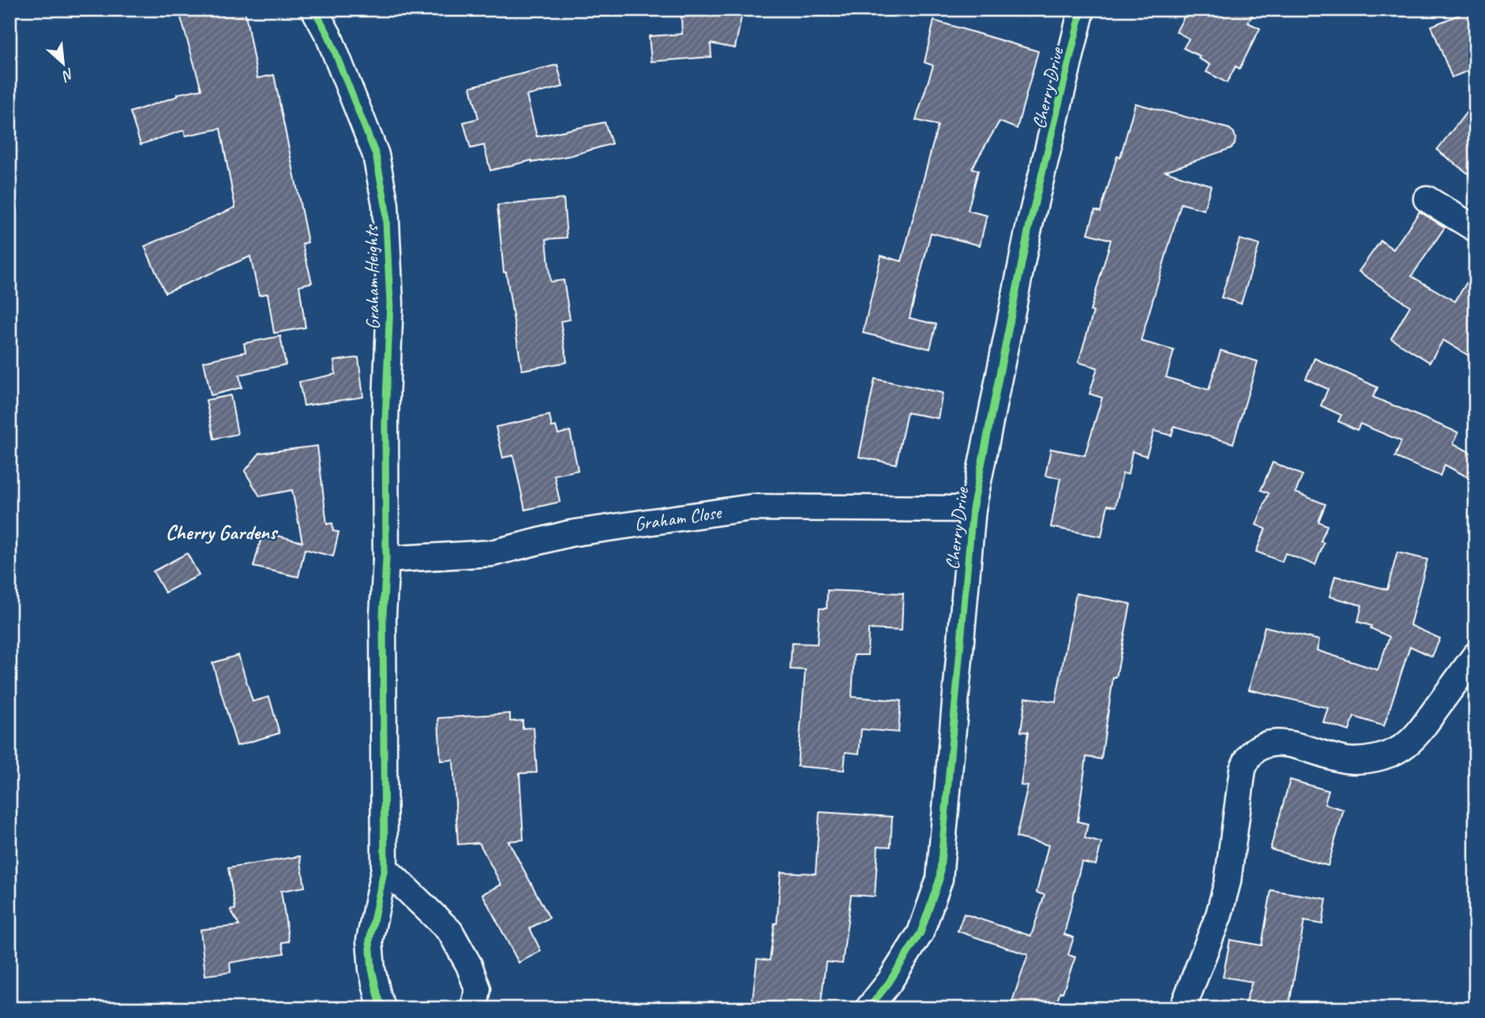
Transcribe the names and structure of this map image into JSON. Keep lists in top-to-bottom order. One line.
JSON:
{"streets":{"street":["Cherry Drive","Graham Heights","Graham Close"]},"crossings":[["Cherry Drive","Graham Close"],["Graham Heights","Graham Close"]],"districts":["Cherry Gardens"],"north":"bottom right"}
